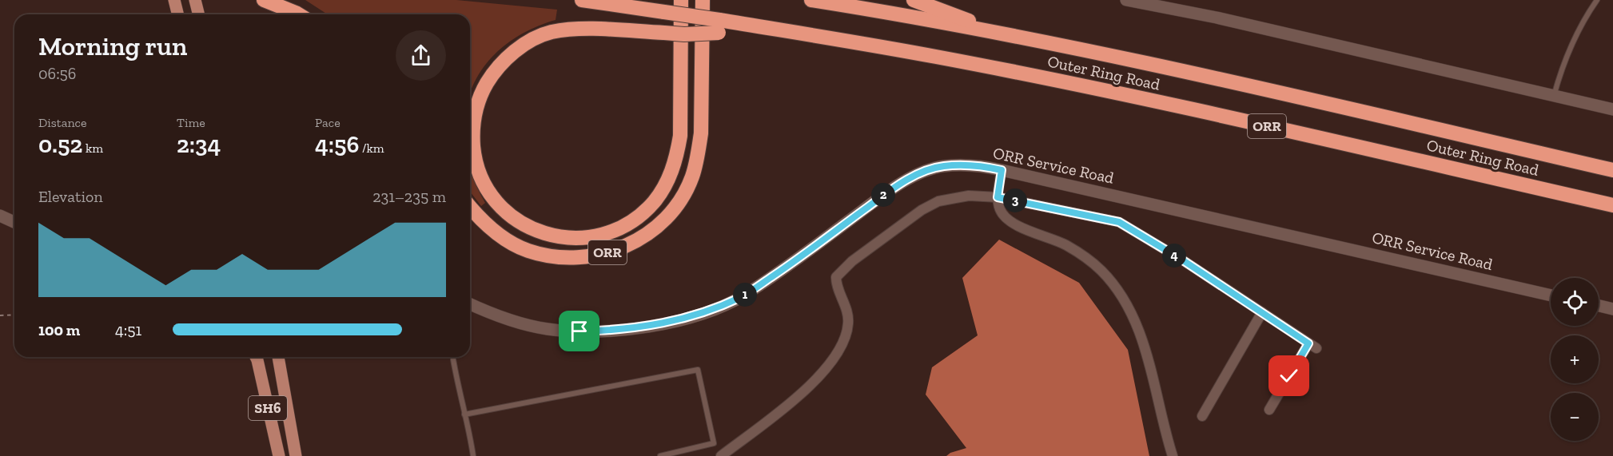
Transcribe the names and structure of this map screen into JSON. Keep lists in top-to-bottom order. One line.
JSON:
{"streets":{"highway":["Outer Ring Road","ORR"],"main road":["ORR Service Road","SH6"]},"crossings":[["Outer Ring Road","ORR"]],"page":{"heading":["Morning run","06:56"],"stats":[["Distance","0.52 km"],["Time","2:34"],["Pace","4:56 /km"]],"chart":["Elevation","231–235 m"],"pins":["2","3","4","1"],"map_buttons":["+","−"],"list":[{"name":"100 m","note":"4:51"}]}}
